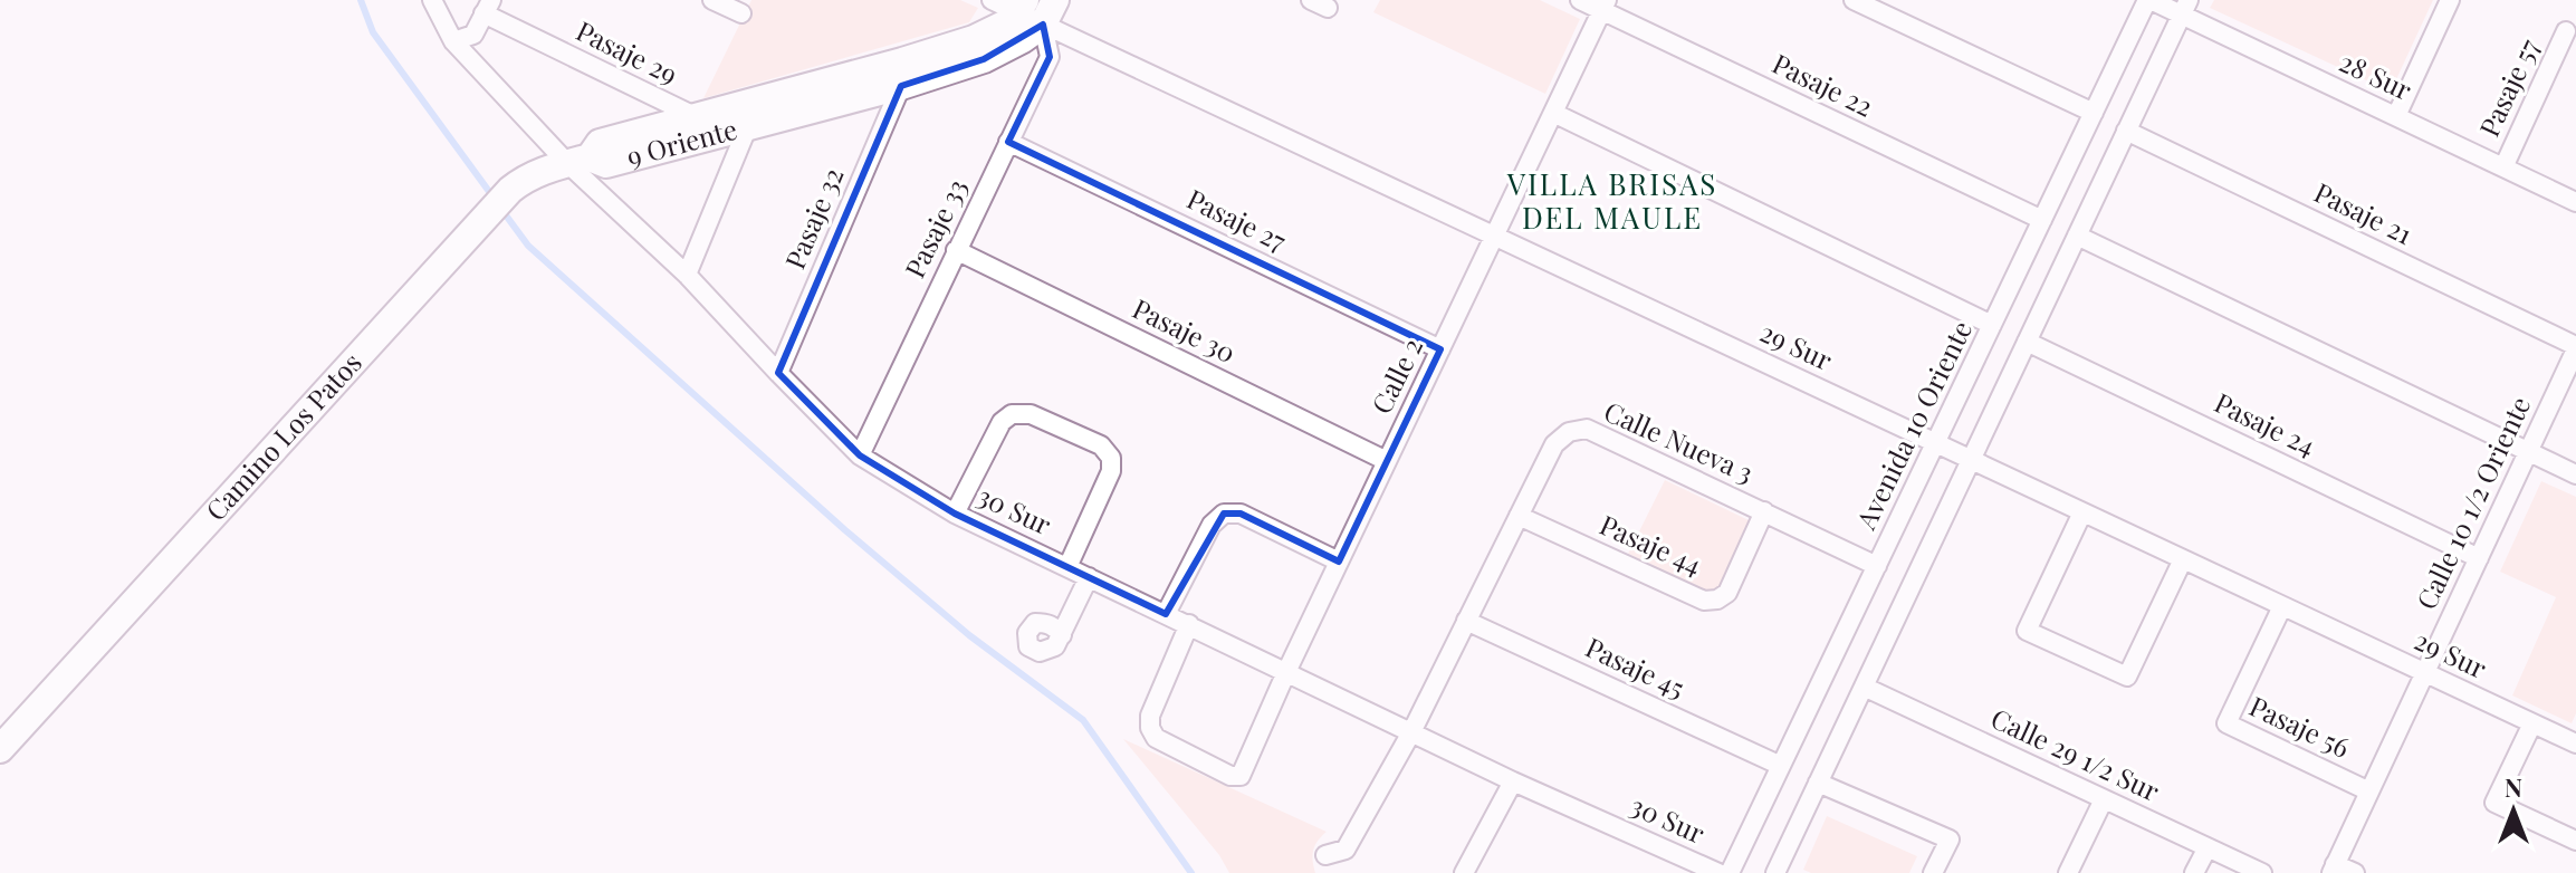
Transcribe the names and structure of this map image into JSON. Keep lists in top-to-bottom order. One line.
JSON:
{"streets":{"street":["Pasaje 29","28 Sur","Pasaje 22","Pasaje 57","9 Oriente","Pasaje 21","Pasaje 32","Pasaje 27","Pasaje 33","Pasaje 30","29 Sur","Calle 2","Avenida 10 Oriente","Pasaje 24","Camino Los Patos","Calle Nueva 3","Calle 10 1/2 Oriente","30 Sur","Pasaje 44","Pasaje 45","Pasaje 56","Calle 29 1/2 Sur"]},"crossings":[["Pasaje 29","9 Oriente"],["28 Sur","Pasaje 57"],["28 Sur","Avenida 10 Oriente"],["Pasaje 22","Calle 2"],["Pasaje 22","Avenida 10 Oriente"],["9 Oriente","Pasaje 32"],["9 Oriente","Pasaje 33"],["9 Oriente","29 Sur"],["9 Oriente","Camino Los Patos"],["9 Oriente","30 Sur"],["Pasaje 21","Calle 10 1/2 Oriente"],["Pasaje 32","30 Sur"],["Pasaje 27","Pasaje 33"],["Pasaje 27","Calle 2"],["Pasaje 33","Pasaje 30"],["Pasaje 33","29 Sur"],["Pasaje 33","30 Sur"],["Pasaje 30","Calle 2"],["29 Sur","Calle 2"],["29 Sur","Avenida 10 Oriente"],["29 Sur","Calle 10 1/2 Oriente"],["29 Sur","Pasaje 56"],["Calle 2","30 Sur"],["Avenida 10 Oriente","Calle Nueva 3"],["Avenida 10 Oriente","Pasaje 45"],["Pasaje 24","Calle 10 1/2 Oriente"],["Camino Los Patos","30 Sur"],["Calle Nueva 3","30 Sur"],["Calle Nueva 3","Pasaje 44"],["Calle Nueva 3","Pasaje 45"],["Calle 10 1/2 Oriente","Pasaje 56"]],"districts":["VILLA BRISAS DEL MAULE"],"north":"top"}
